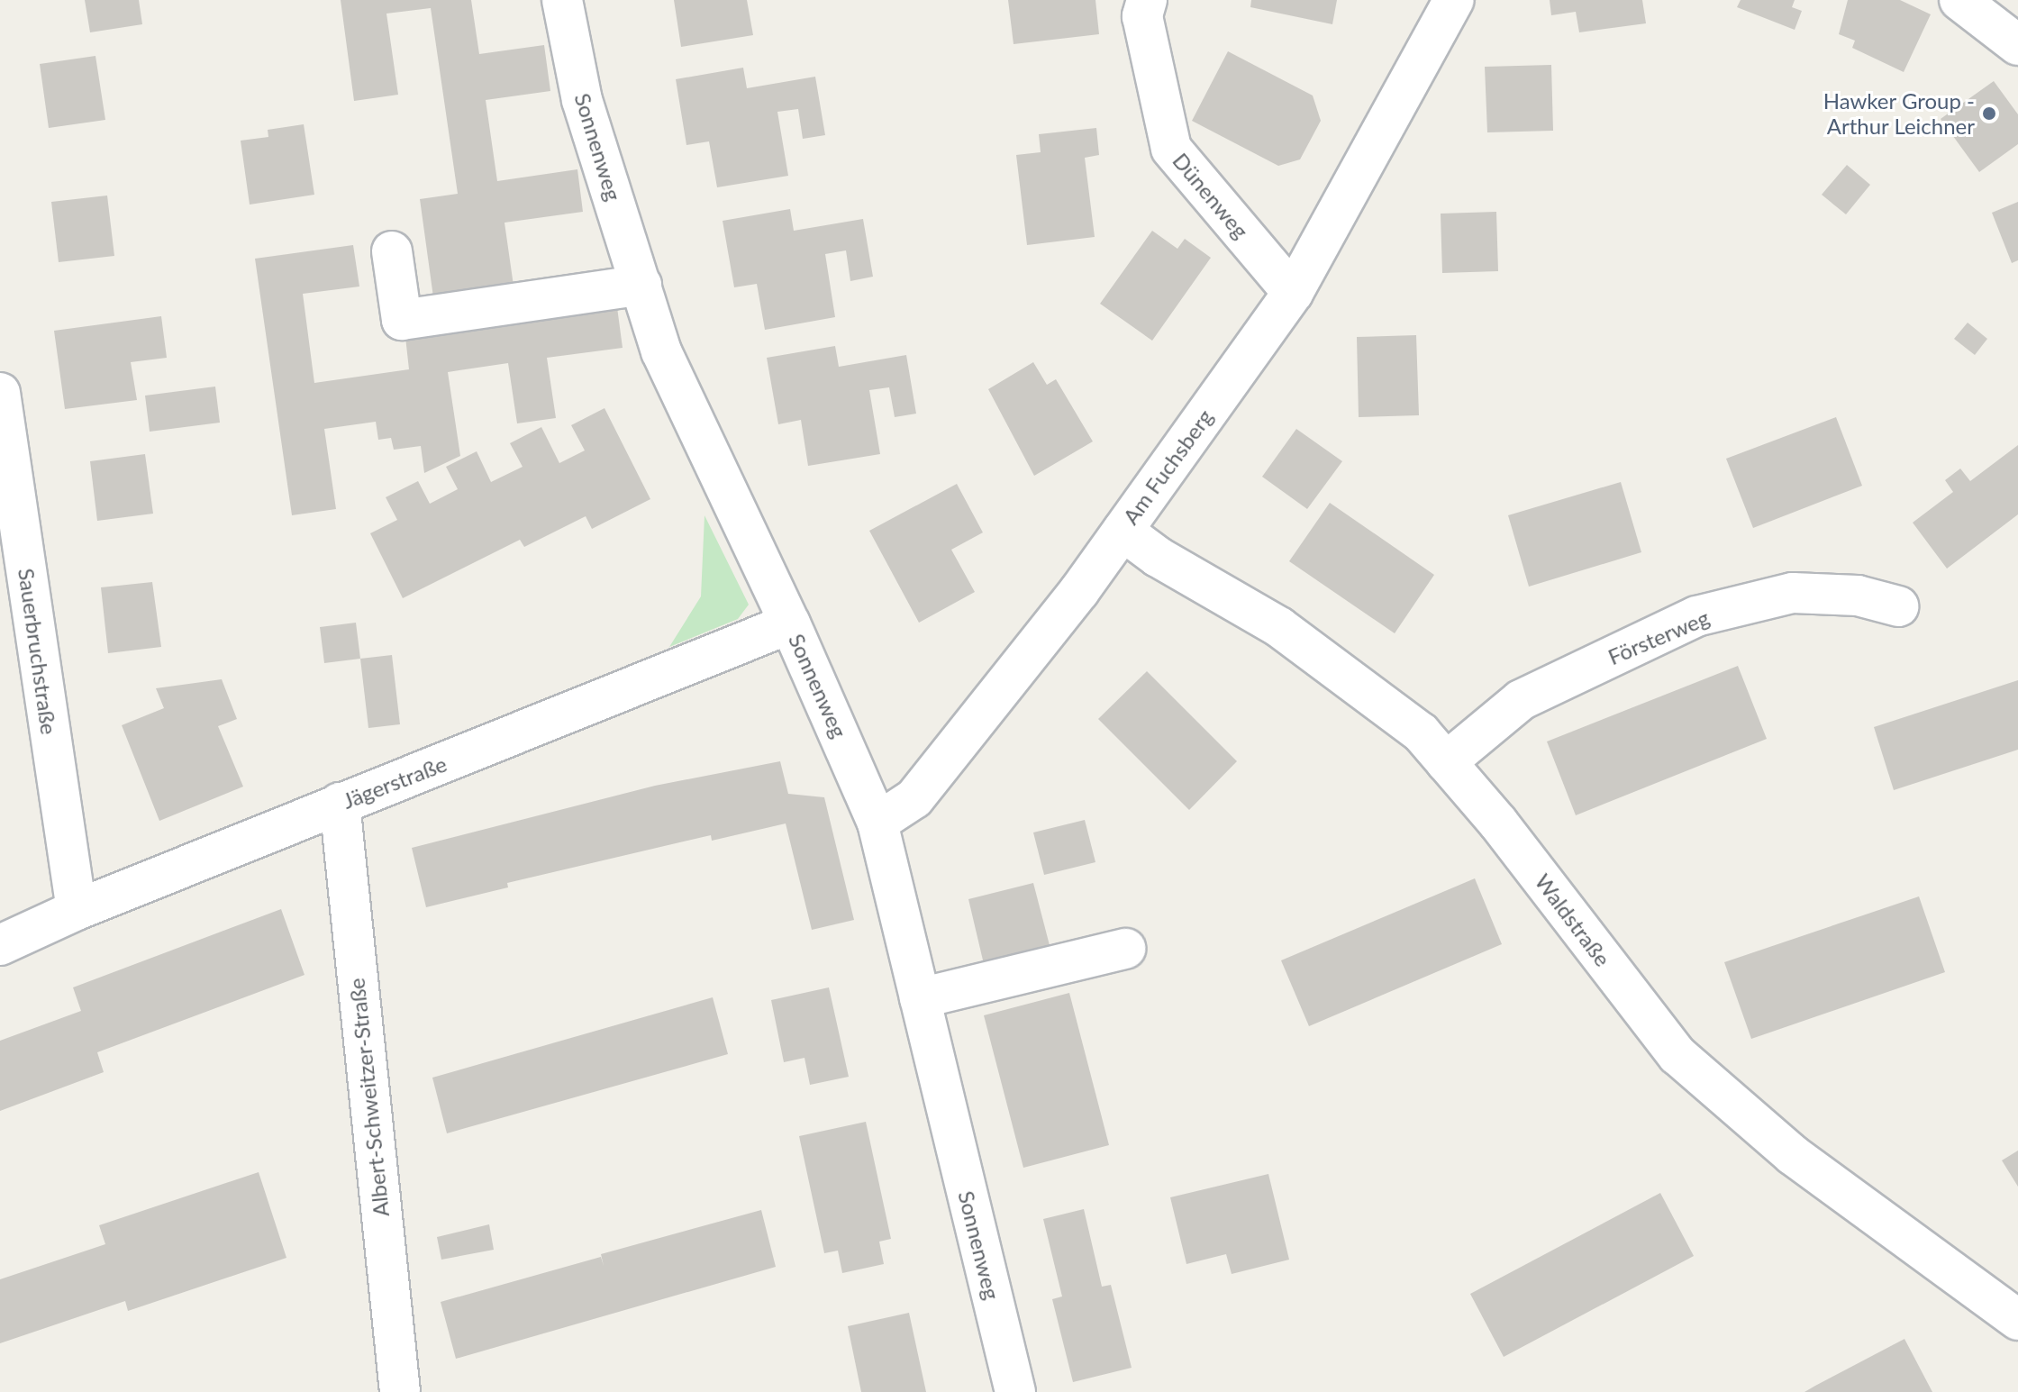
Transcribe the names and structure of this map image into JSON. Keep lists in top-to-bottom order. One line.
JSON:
{"streets":{"street":["Sonnenweg","Dünenweg","Am Fuchsberg","Försterweg","Sauerbruchstraße","Jägerstraße","Waldstraße","Albert-Schweitzer-Straße"]},"crossings":[["Sonnenweg","Am Fuchsberg"],["Sonnenweg","Jägerstraße"],["Dünenweg","Am Fuchsberg"],["Am Fuchsberg","Waldstraße"],["Försterweg","Waldstraße"],["Sauerbruchstraße","Jägerstraße"],["Jägerstraße","Albert-Schweitzer-Straße"]],"places":["Hawker Group - Arthur Leichner"]}
